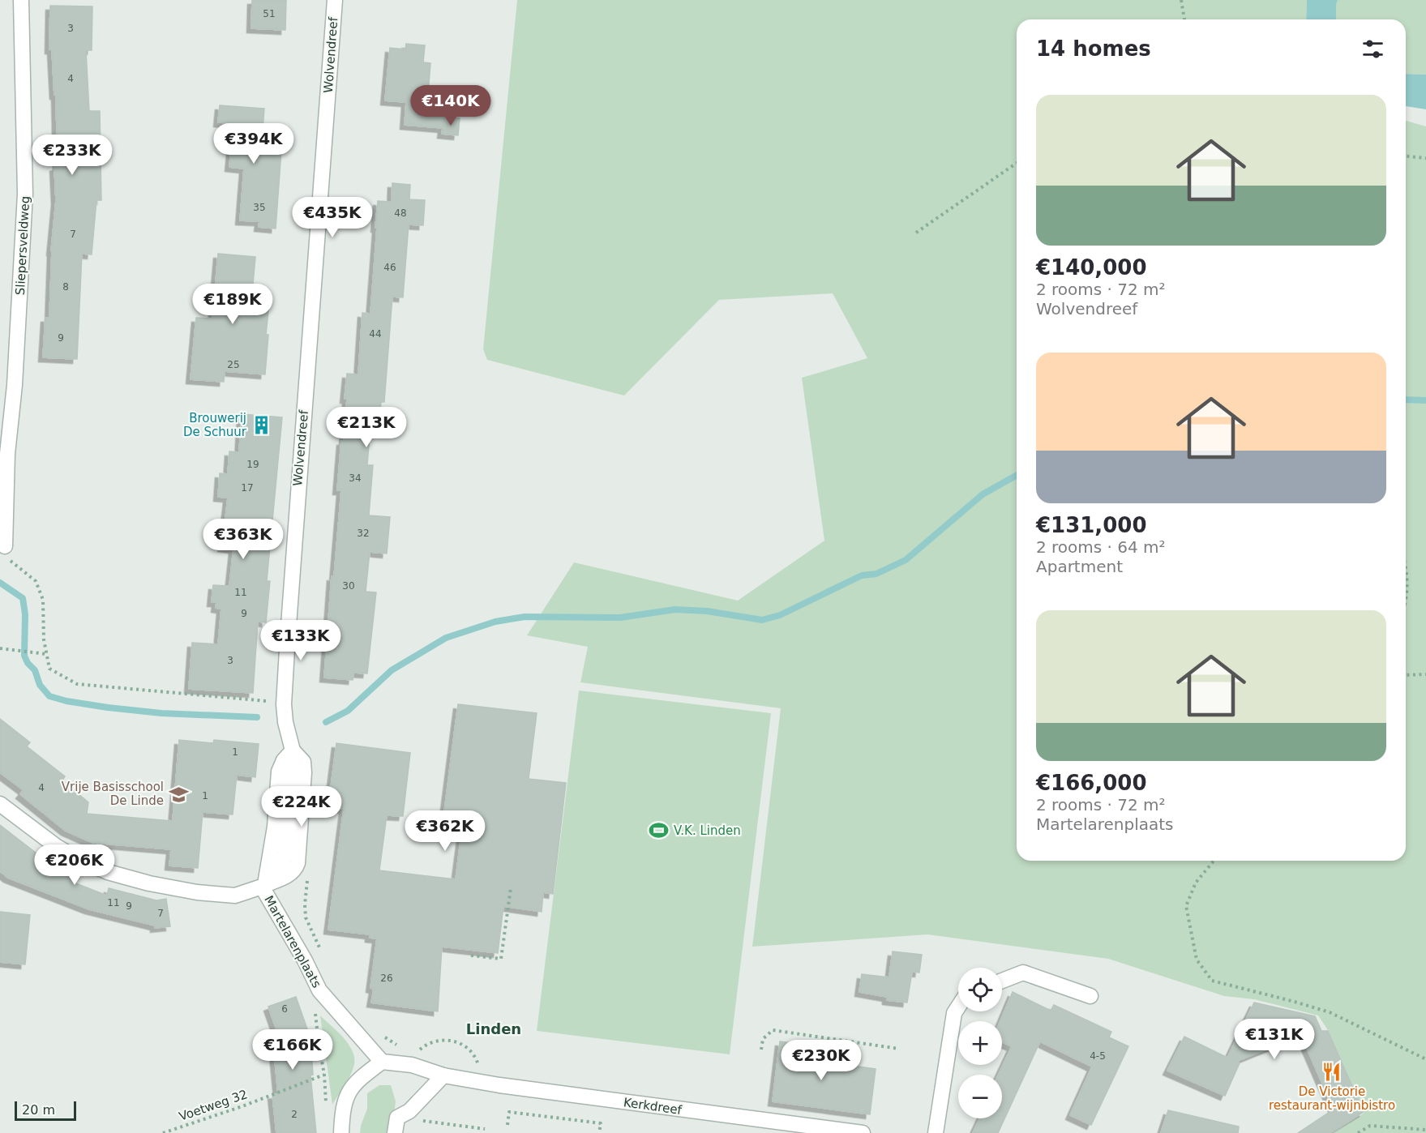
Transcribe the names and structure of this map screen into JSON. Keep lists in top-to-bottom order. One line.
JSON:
{"streets":{"street":["Wolvendreef","Sliepersveldweg","Martelarenplaats","Kerkdreef"],"path":["Voetweg 32"]},"crossings":[["Wolvendreef","Martelarenplaats"],["Martelarenplaats","Voetweg 32"]],"districts":["Linden"],"places":{"building":["Brouwerij De Schuur"],"school or university":["Vrije Basisschool De Linde"],"sports":["V.K. Linden"],"restaurant":["De Victorie restaurant-wijnbistro"]},"house_numbers":["51","3","4","35","48","7","46","8","44","9","25","19","34","17","32","30","11","9","3","1","4","1","11","9","7","26","6","4-5","2"],"scale_bar":"20 m","page":{"heading":"14 homes","list":[{"name":"€140,000","note":"2 rooms · 72 m² · Wolvendreef"},{"name":"€131,000","note":"2 rooms · 64 m² · Apartment"},{"name":"€166,000","note":"2 rooms · 72 m² · Martelarenplaats"}],"price":["€140K","€394K","€233K","€435K","€189K","€213K","€363K","€133K","€224K","€362K","€206K","€131K","€166K","€230K"],"map_buttons":["+","−"],"scale":"20 m"}}
